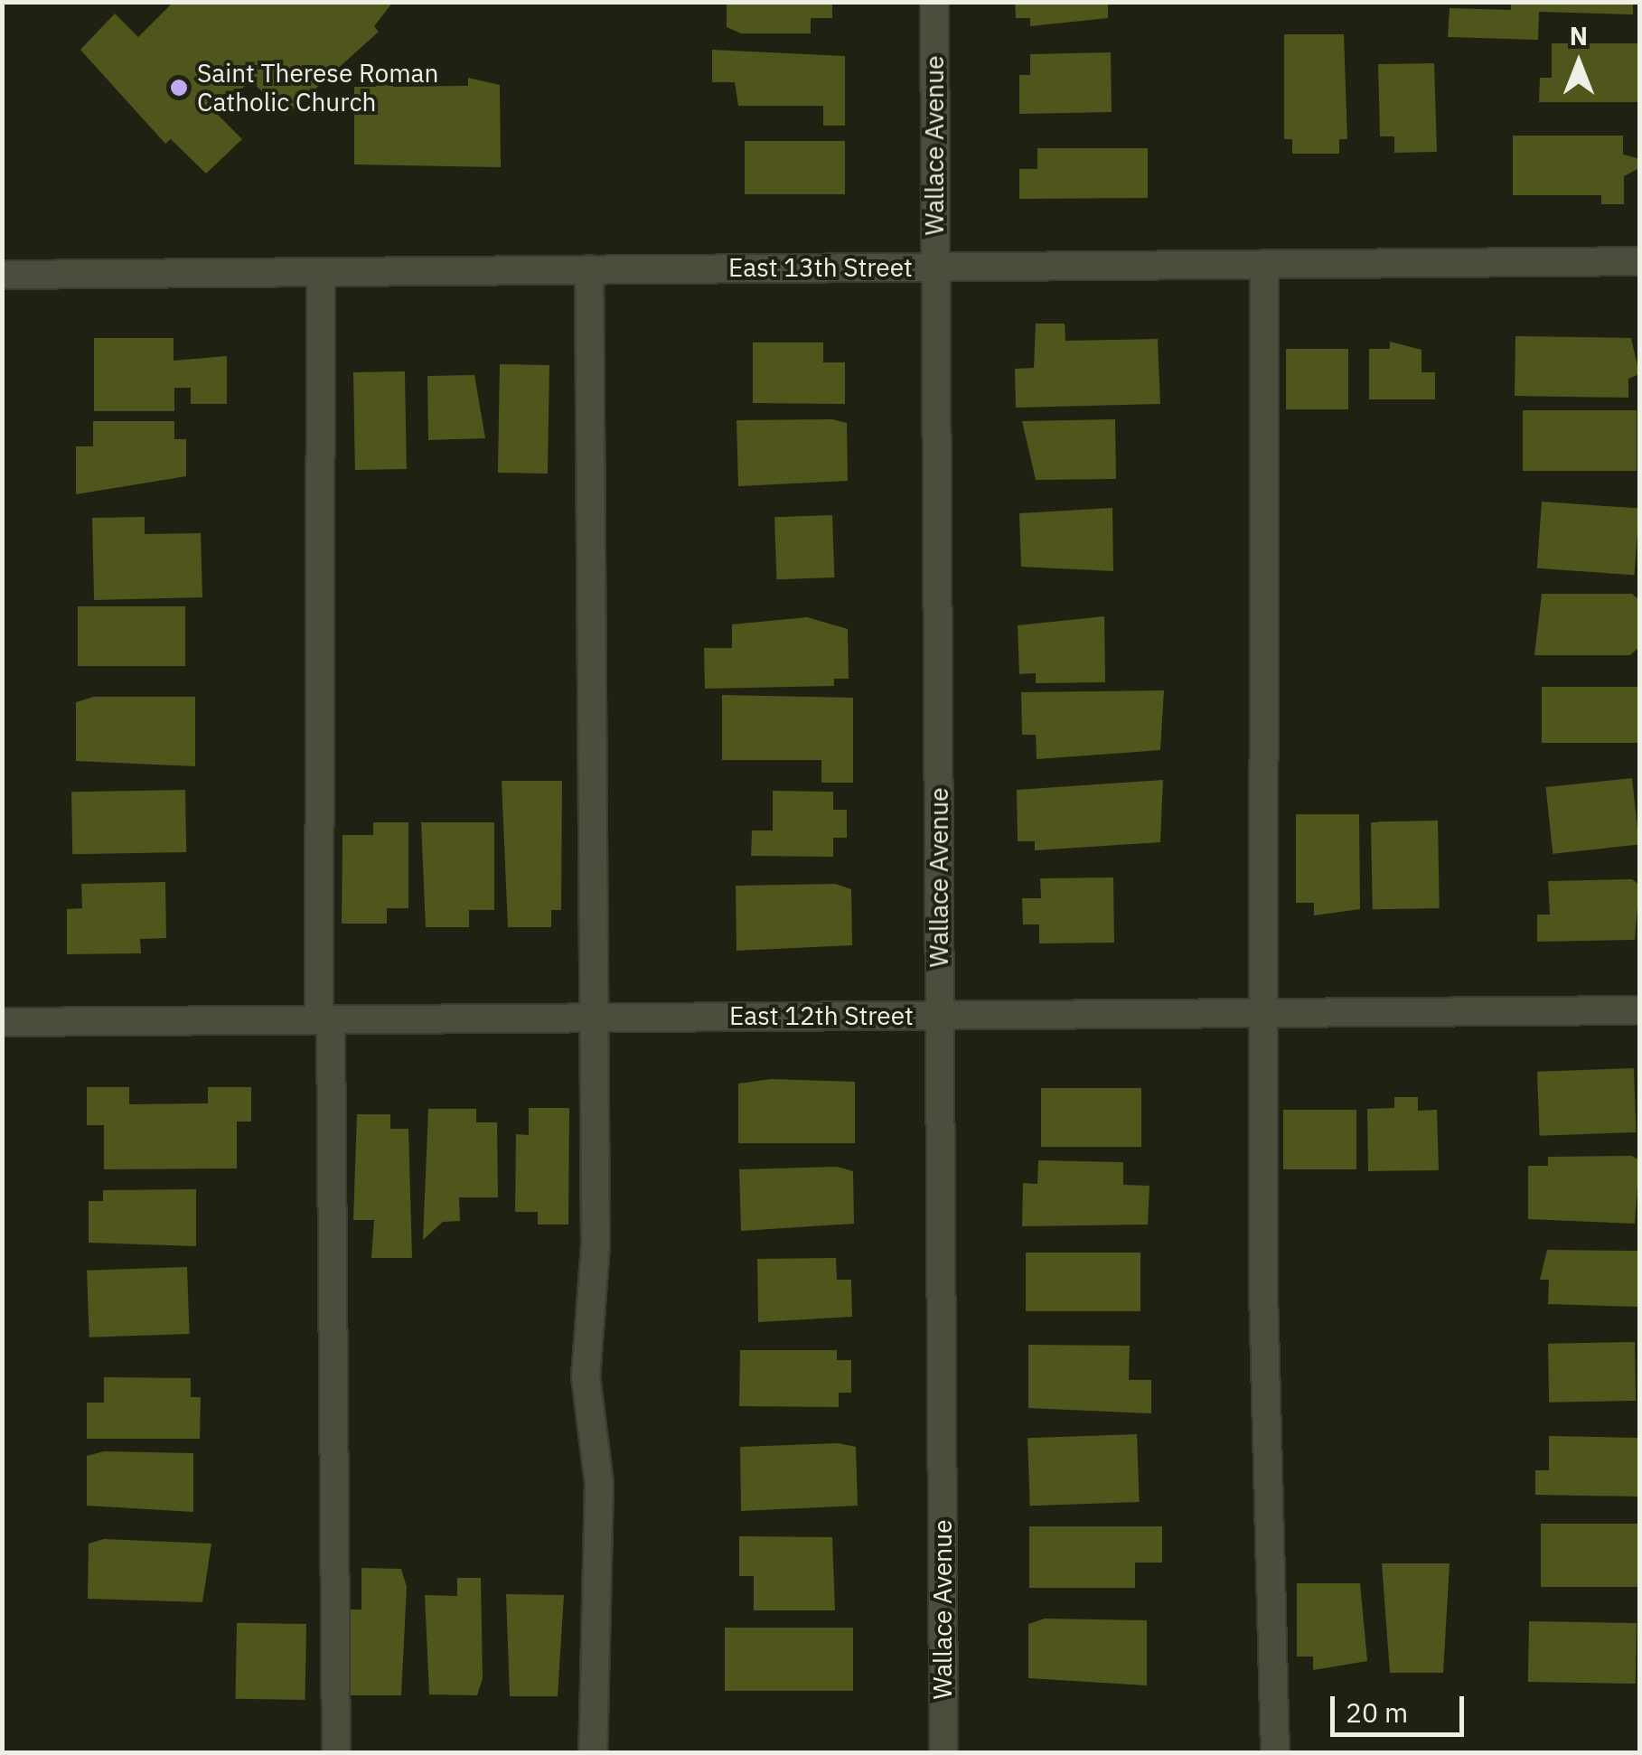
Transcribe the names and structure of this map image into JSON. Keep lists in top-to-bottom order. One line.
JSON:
{"streets":{"street":["Wallace Avenue","East 13th Street","East 12th Street"]},"crossings":[["Wallace Avenue","East 13th Street"],["Wallace Avenue","East 12th Street"]],"places":["Saint Therese Roman Catholic Church"],"scale_bar":"20 m","north":"top"}
